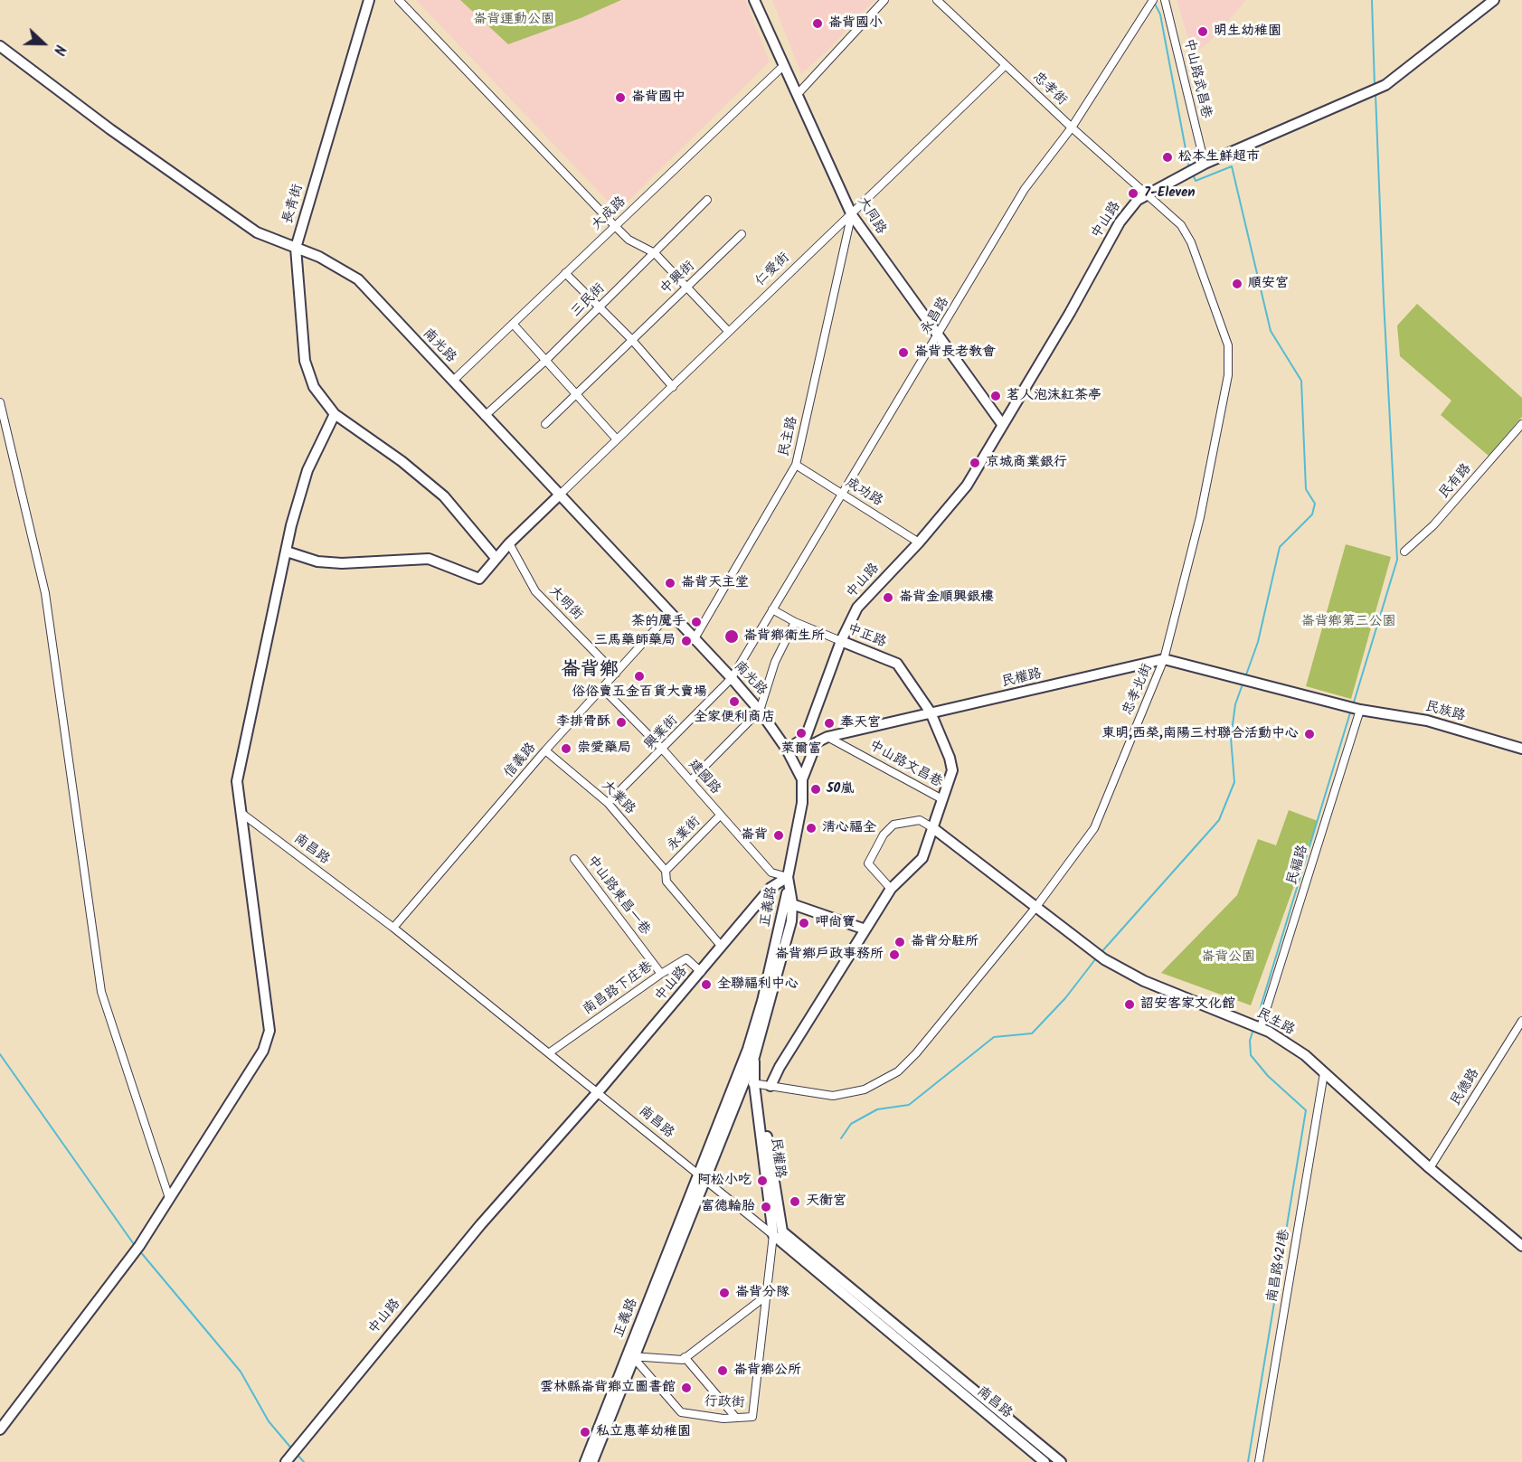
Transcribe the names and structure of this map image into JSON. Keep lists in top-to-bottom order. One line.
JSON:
{"streets":{"street":["中山路武昌巷","忠孝街","長青街","大成路","大同路","中山路","仁愛街","中興街","三民街","永昌路","南光路","民主路","民有路","成功路","大明街","中正路","民權路","忠孝北街","民族路","興業街","信義路","中山路文昌巷","建國路","大業路","永業街","南昌路","民福路","中山路東昌一巷","正義路","南昌路下庄巷","民生路","民德路","南昌路421巷","行政街"]},"crossings":[["中山路武昌巷","中山路"],["忠孝街","中山路"],["忠孝街","仁愛街"],["忠孝街","永昌路"],["忠孝街","忠孝北街"],["長青街","南光路"],["大成路","大同路"],["大成路","南光路"],["大同路","中山路"],["大同路","仁愛街"],["大同路","永昌路"],["大同路","民主路"],["中山路","成功路"],["中山路","中正路"],["中山路","忠孝北街"],["中山路","建國路"],["中山路","大業路"],["中山路","南昌路"],["中山路","正義路"],["中山路","南昌路下庄巷"],["仁愛街","南光路"],["仁愛街","民主路"],["三民街","南光路"],["永昌路","南光路"],["永昌路","成功路"],["永昌路","中正路"],["永昌路","興業街"],["南光路","民主路"],["南光路","興業街"],["南光路","信義路"],["民主路","成功路"],["大明街","信義路"],["中正路","民權路"],["民權路","忠孝北街"],["民權路","民族路"],["民權路","中山路文昌巷"],["民權路","南昌路"],["民權路","民福路"],["民權路","正義路"],["民權路","行政街"],["忠孝北街","正義路"],["忠孝北街","民生路"],["民族路","民福路"],["興業街","建國路"],["興業街","大業路"],["信義路","建國路"],["信義路","大業路"],["信義路","南昌路"],["建國路","永業街"],["建國路","正義路"],["大業路","永業街"],["南昌路","正義路"],["南昌路","南昌路下庄巷"],["南昌路","行政街"],["民福路","民生路"],["中山路東昌一巷","南昌路下庄巷"],["正義路","行政街"],["民生路","民德路"],["民生路","南昌路421巷"]],"districts":["崙背鄉"],"parks":["崙背運動公園","崙背鄉第三公園","崙背公園"],"places":["崙背國小","明生幼稚園","崙背國中","松本生鮮超市","7-Eleven","順安宮","崙背長老教會","茗人泡沫紅茶亭","京城商業銀行","崙背天主堂","崙背金順興銀樓","茶的魔手","崙背鄉衛生所","三馬藥師藥局","俗俗賣五金百貨大賣場","全家便利商店","李排骨酥","奉天宮","萊爾富","東明,西榮,南陽三村聯合活動中心","崇愛藥局","50嵐","清心福全","崙背","呷尚寶","崙背分駐所","崙背鄉戶政事務所","全聯福利中心","詔安客家文化館","阿松小吃","天衡宮","富德輪胎","崙背分隊","崙背鄉公所","雲林縣崙背鄉立圖書館","私立惠華幼稚園"],"north":"right"}
